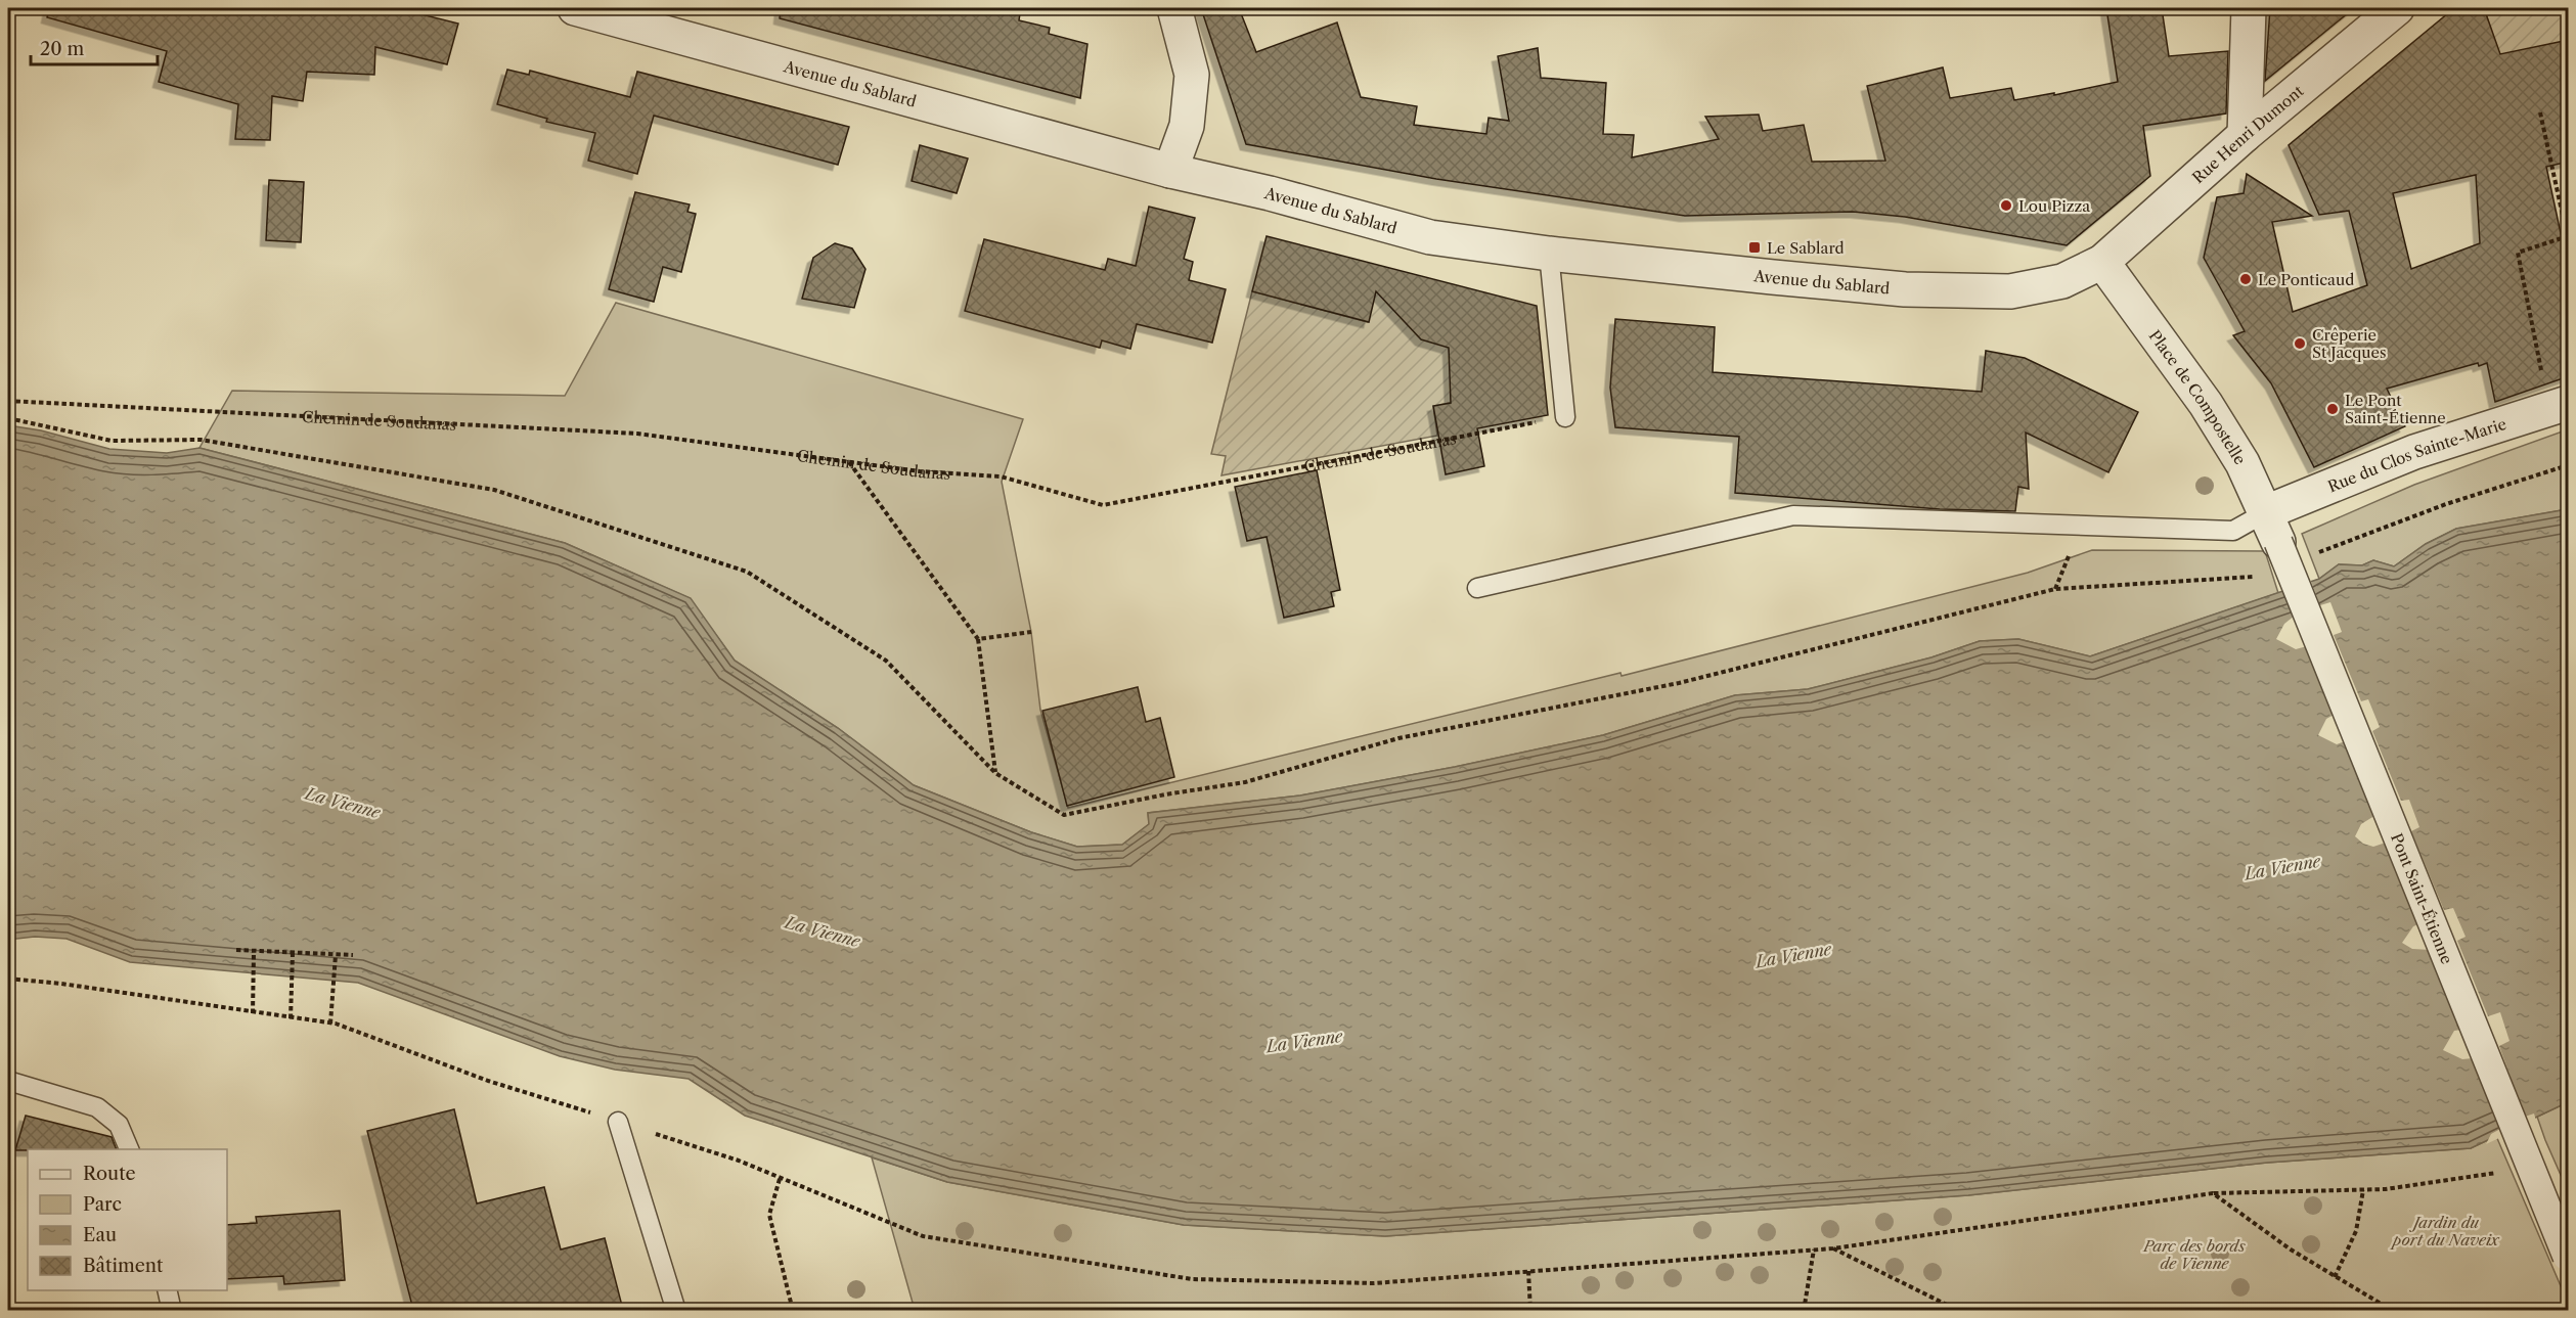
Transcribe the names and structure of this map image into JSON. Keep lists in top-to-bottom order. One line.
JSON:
{"streets":{"street":["Avenue du Sablard","Rue Henri Dumont","Place de Compostelle","Rue du Clos Sainte-Marie","Pont Saint-Étienne"],"path":["Chemin de Soudanas"]},"crossings":[["Avenue du Sablard","Rue Henri Dumont"],["Avenue du Sablard","Place de Compostelle"],["Rue Henri Dumont","Place de Compostelle"],["Place de Compostelle","Rue du Clos Sainte-Marie"],["Place de Compostelle","Pont Saint-Étienne"],["Rue du Clos Sainte-Marie","Pont Saint-Étienne"]],"water":["La Vienne"],"parks":["Jardin du port du Naveix","Parc des bords de Vienne"],"places":{"other":["Lou Pizza","Le Ponticaud","Crêperie St Jacques","Le Pont Saint-Étienne"],"transit":["Le Sablard"]},"legend":["Route","Parc","Eau","Bâtiment"],"scale_bar":"20 m"}
